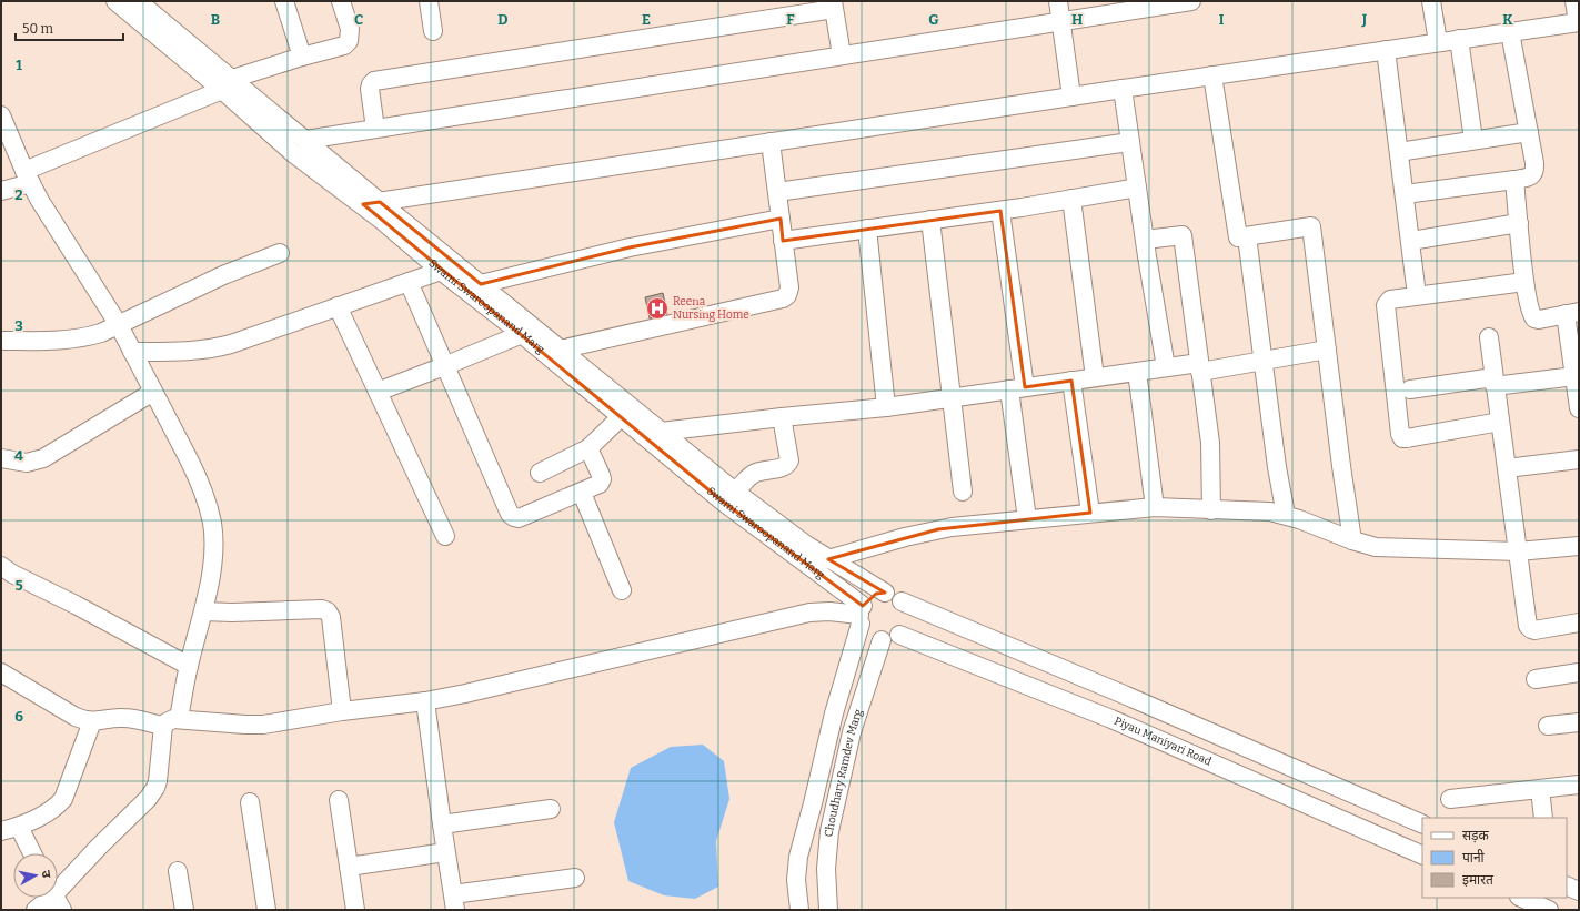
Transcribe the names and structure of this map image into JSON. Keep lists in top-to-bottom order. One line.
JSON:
{"streets":{"street":["Swami Swaroopanand Marg","Piyau Maniyari Road","Choudhary Ramdev Marg"]},"crossings":[["Swami Swaroopanand Marg","Piyau Maniyari Road"],["Swami Swaroopanand Marg","Choudhary Ramdev Marg"],["Piyau Maniyari Road","Choudhary Ramdev Marg"]],"places":{"hospital":["Reena Nursing Home"]},"legend":["सड़क","पानी","इमारत"],"scale_bar":"50 m","north":"right","grid":{"columns":["B","C","D","E","F","G","H","I","J","K"],"rows":["1","2","3","4","5","6"]}}
